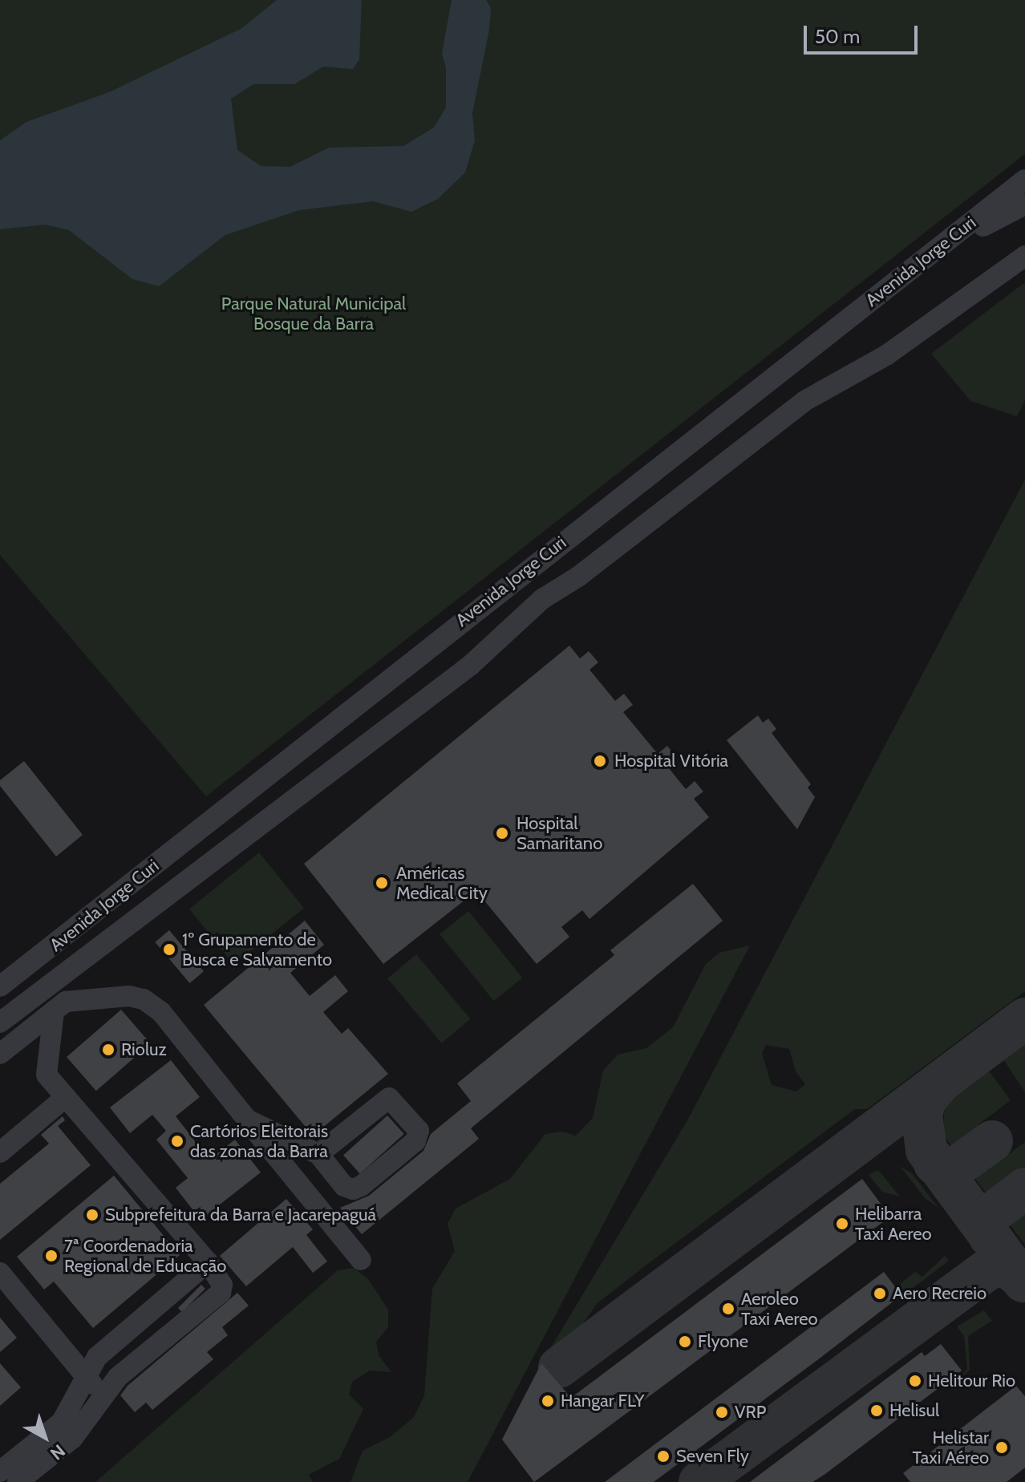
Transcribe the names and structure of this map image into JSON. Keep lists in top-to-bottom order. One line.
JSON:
{"streets":{"street":["Avenida Jorge Curi"]},"parks":["Parque Natural Municipal Bosque da Barra"],"places":["Hospital Vitória","Hospital Samaritano","Américas Medical City","1º Grupamento de Busca e Salvamento","Rioluz","Cartórios Eleitorais das zonas da Barra","Subprefeitura da Barra e Jacarepaguá","Helibarra Taxi Aereo","7ª Coordenadoria Regional de Educação","Aero Recreio","Aeroleo Taxi Aereo","Flyone","Helitour Rio","Hangar FLY","Helisul","VRP","Helistar Taxi Aéreo","Seven Fly"],"scale_bar":"50 m","north":"bottom right"}
